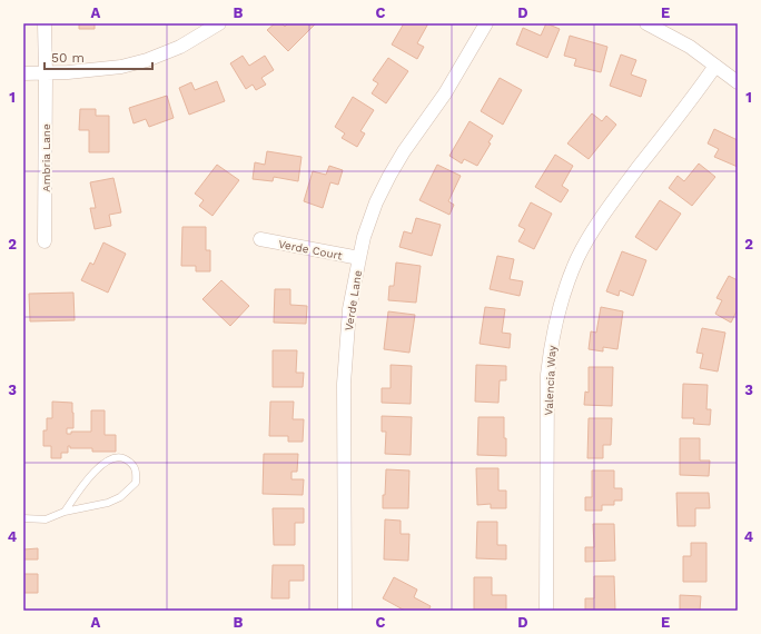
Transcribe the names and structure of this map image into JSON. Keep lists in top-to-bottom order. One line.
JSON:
{"streets":{"street":["Ambria Lane","Verde Court","Verde Lane","Valencia Way"]},"crossings":[["Verde Court","Verde Lane"]],"scale_bar":"50 m","grid":{"columns":["A","B","C","D","E"],"rows":["1","2","3","4"]}}
